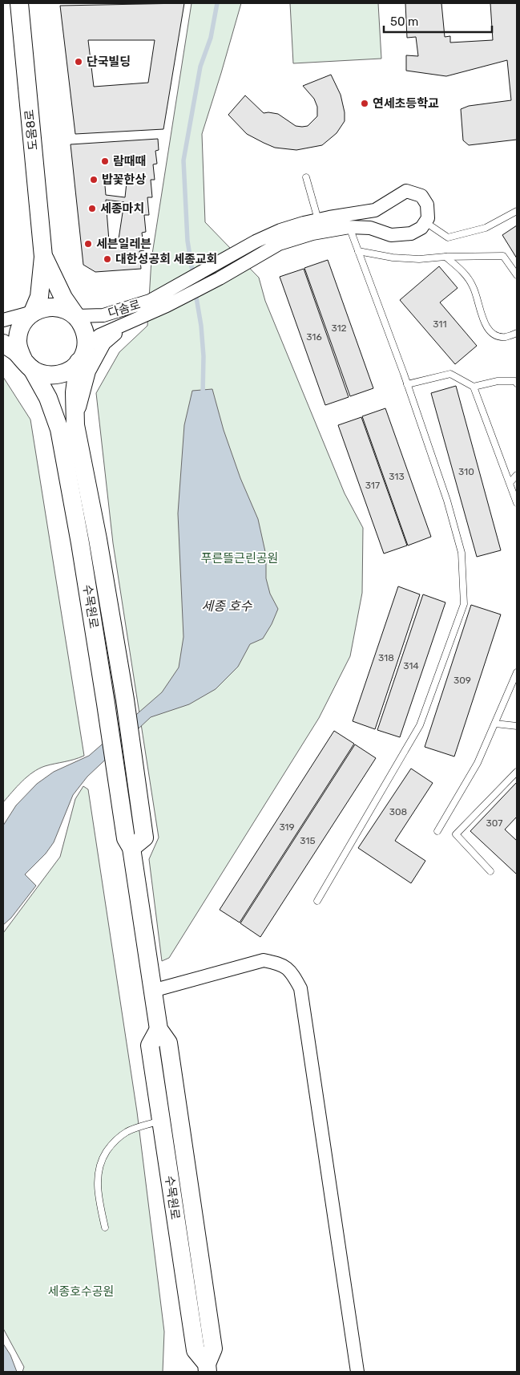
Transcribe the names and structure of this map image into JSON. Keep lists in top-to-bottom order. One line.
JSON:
{"streets":{"street":["도움8로","다솜로","수목원로"]},"crossings":[["도움8로","다솜로"],["도움8로","수목원로"],["다솜로","수목원로"]],"water":["세종 호수"],"parks":["푸른뜰근린공원","세종호수공원"],"places":["단국빌딩","연세초등학교","람때때","밥꽃한상","세종마치","세븐일레븐","대한성공회 세종교회"],"house_numbers":["311","312","316","310","313","317","318","314","309","308","307","319","315"],"scale_bar":"50 m"}
